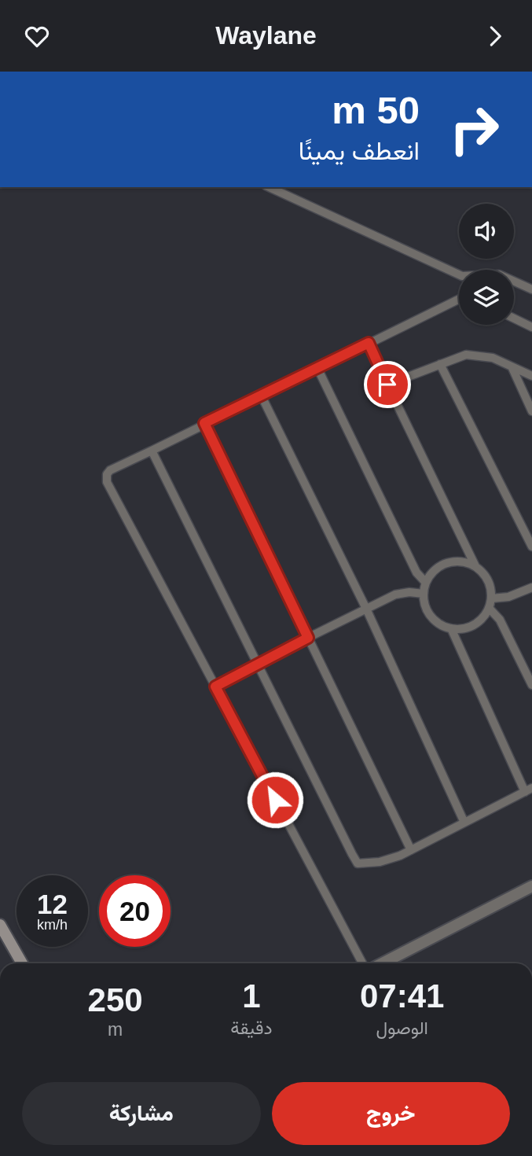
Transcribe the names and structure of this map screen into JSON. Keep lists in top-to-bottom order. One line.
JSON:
{"page":{"header":"Waylane","turn":["50 m","انعطف يمينًا"],"speed":"12 km/h","limit":"20","eta":["07:41","الوصول","1","دقيقة","250","m"],"buttons":["خروج","مشاركة"]}}
